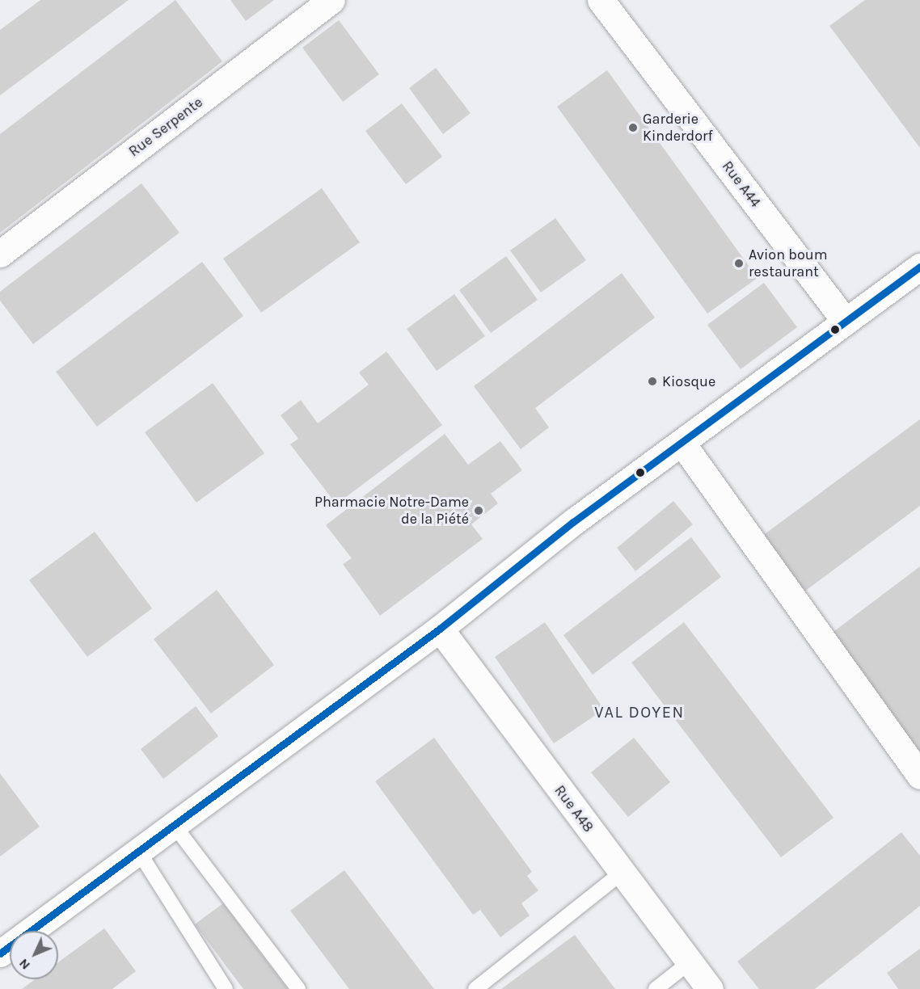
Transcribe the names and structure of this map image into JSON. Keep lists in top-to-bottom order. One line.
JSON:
{"streets":{"street":["Rue Serpente","Rue A44","Rue A48"]},"districts":["VAL DOYEN"],"places":["Garderie Kinderdorf","Avion boum restaurant","Kiosque","Pharmacie Notre-Dame de la Piété"],"north":"bottom left"}
